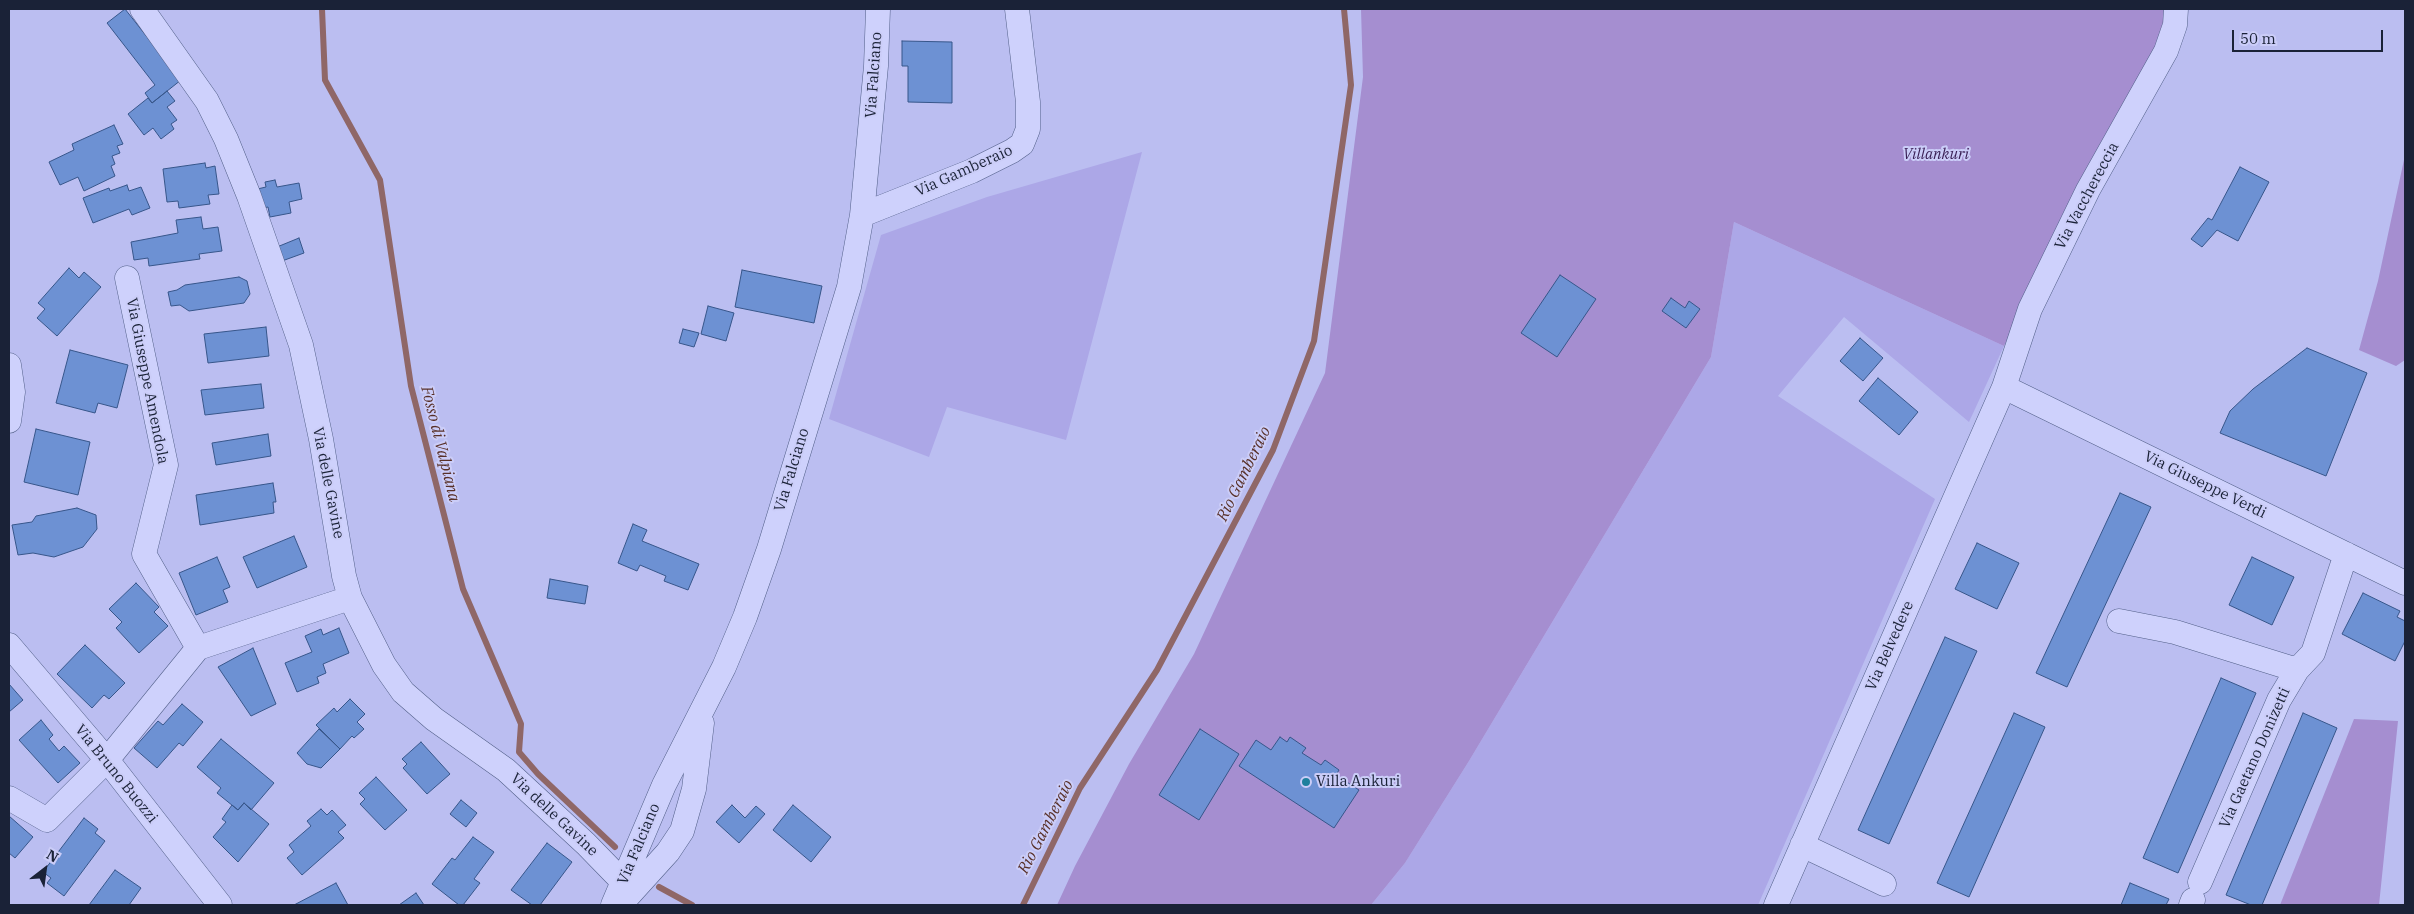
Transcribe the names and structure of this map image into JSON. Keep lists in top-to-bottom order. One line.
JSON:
{"streets":{"street":["Via Falciano","Via Gamberaio","Via Vacchereccia","Via Giuseppe Amendola","Via delle Gavine","Via Giuseppe Verdi","Via Belvedere","Via Gaetano Donizetti","Via Bruno Buozzi"]},"crossings":[["Via Falciano","Via Gamberaio"],["Via Falciano","Via delle Gavine"],["Via Vacchereccia","Via Giuseppe Verdi"],["Via Vacchereccia","Via Belvedere"],["Via Giuseppe Verdi","Via Belvedere"],["Via Giuseppe Verdi","Via Gaetano Donizetti"]],"water":["Fosso di Valpiana","Rio Gamberaio"],"parks":["Villankuri"],"places":["Villa Ankuri"],"scale_bar":"50 m","north":"top right"}
